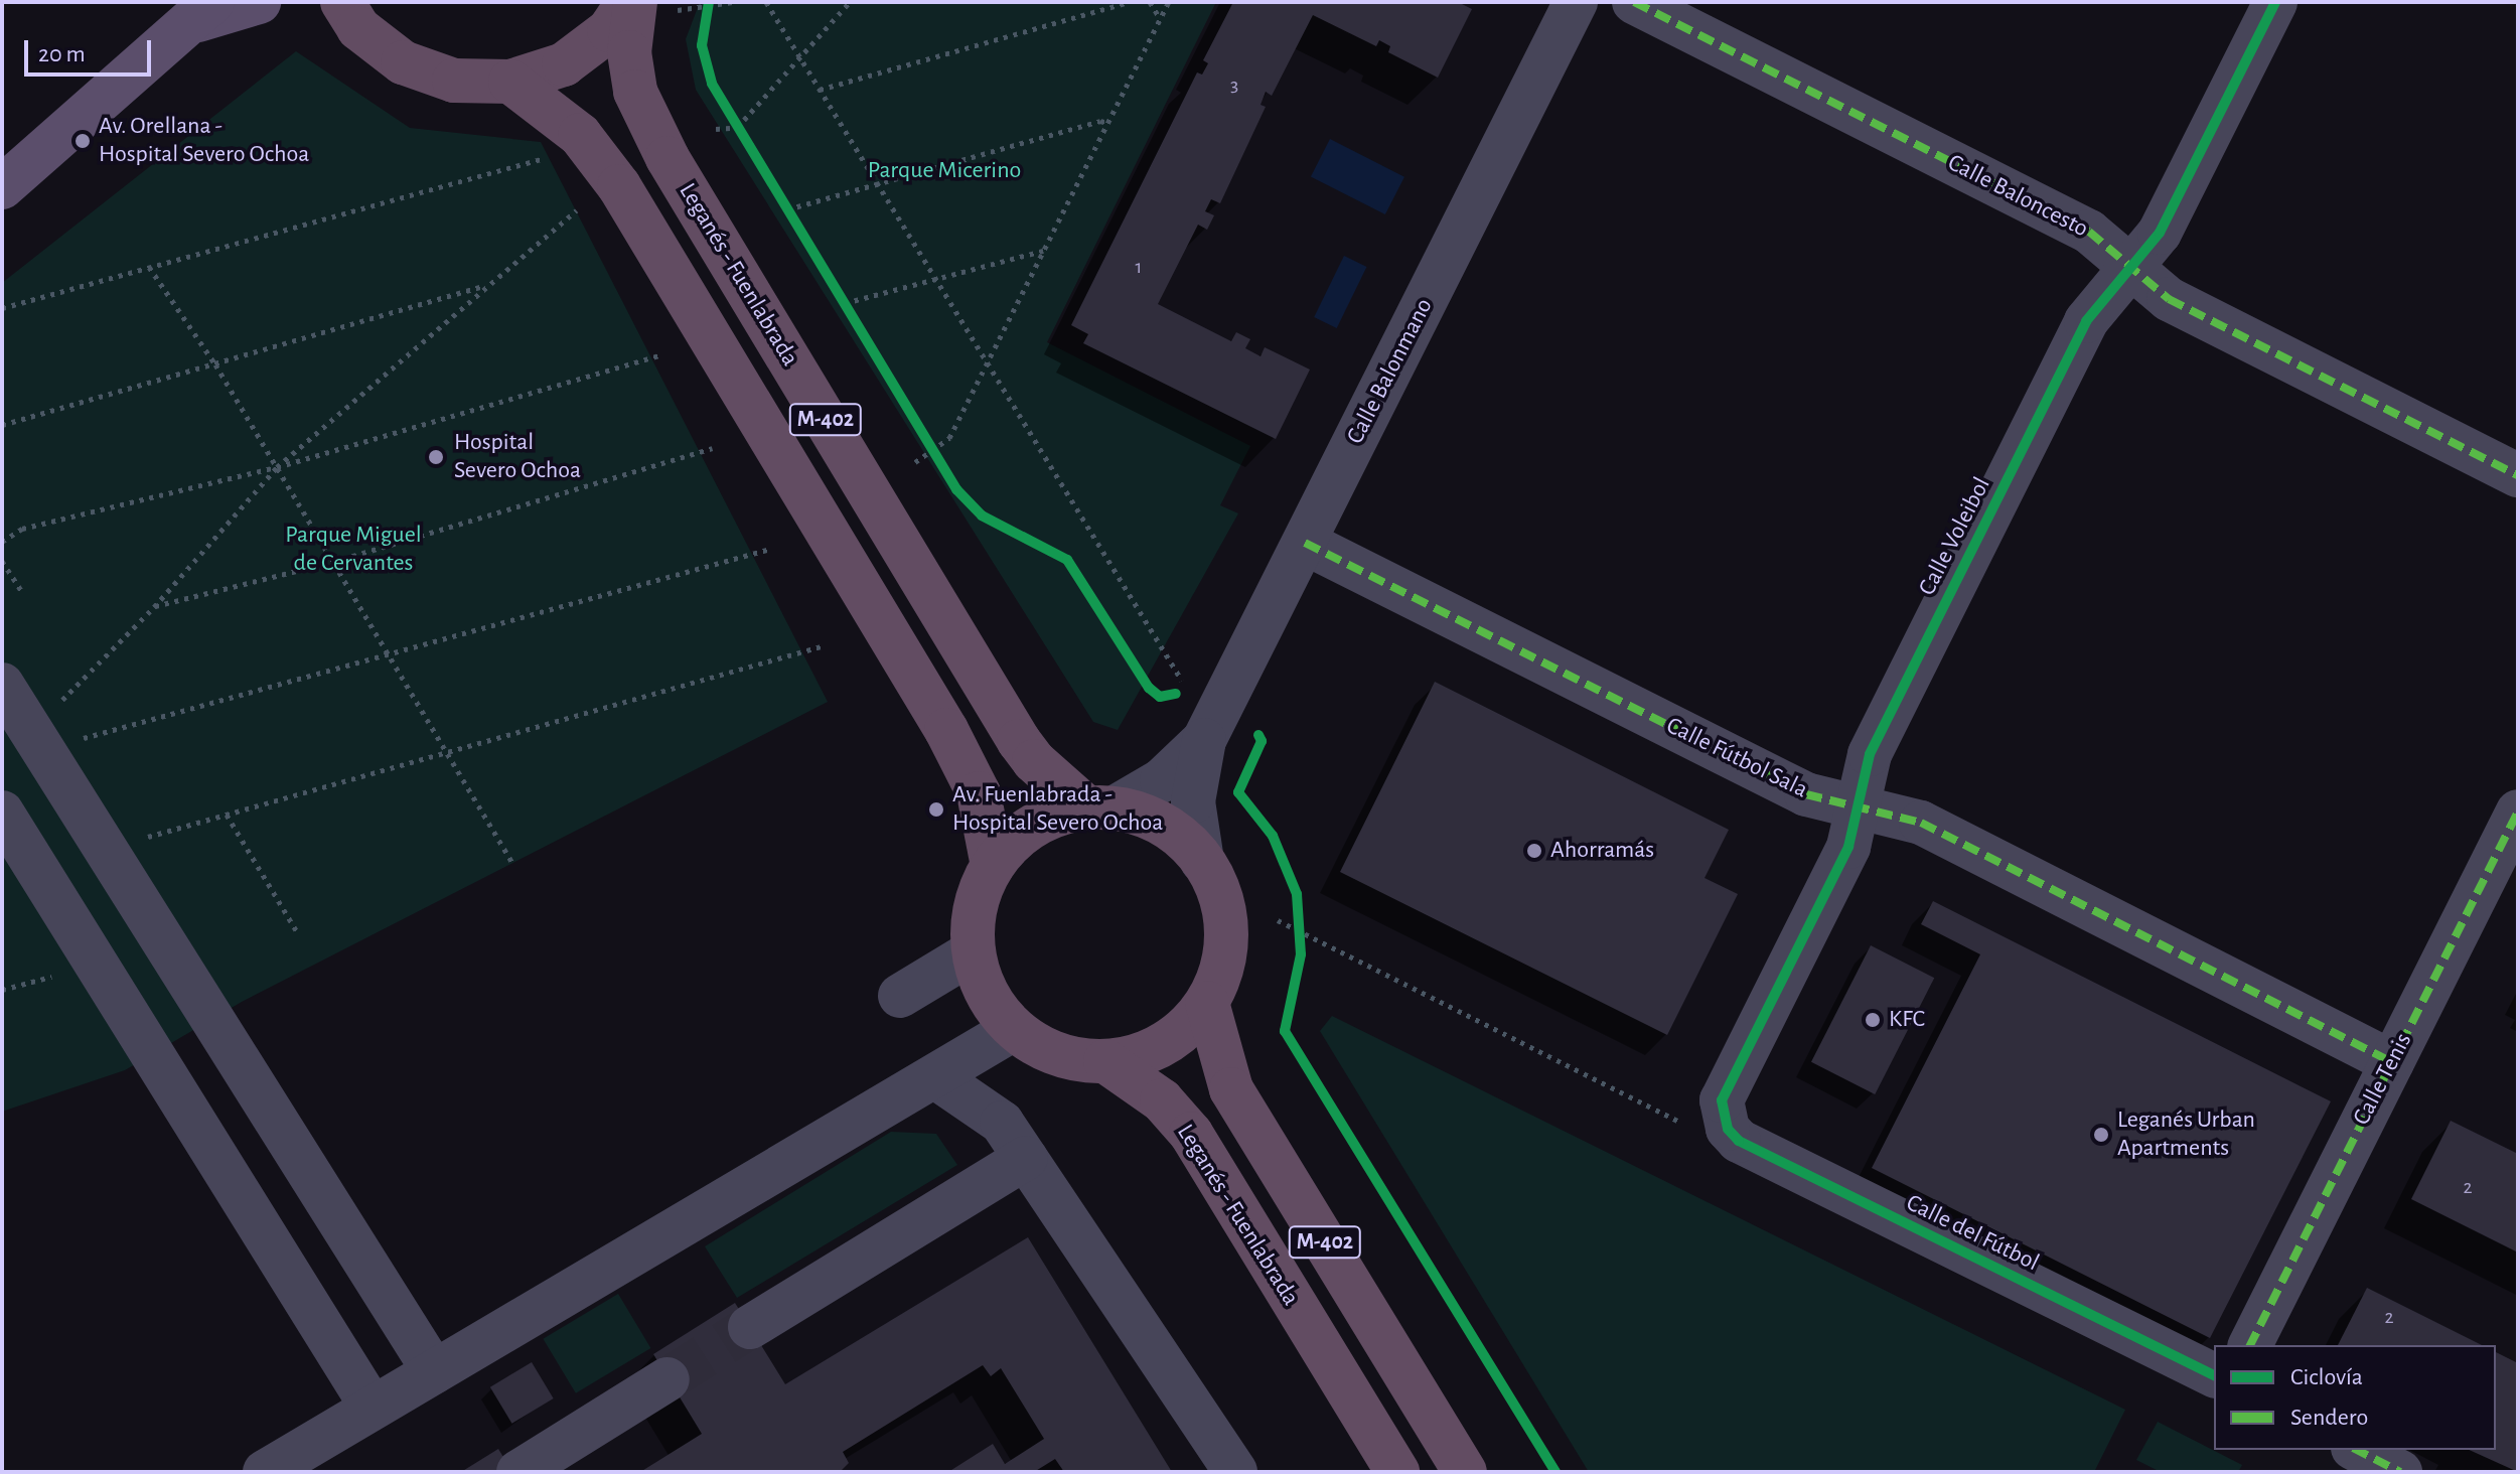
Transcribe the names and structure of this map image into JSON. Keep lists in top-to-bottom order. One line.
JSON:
{"streets":{"highway":["Leganés - Fuenlabrada","M-402"],"street":["Calle Baloncesto","Calle Balonmano","Calle Voleibol","Calle Fútbol Sala","Calle Tenis","Calle del Fútbol"]},"crossings":[["Calle Baloncesto","Calle Voleibol"],["Leganés - Fuenlabrada","Calle Balonmano"],["Leganés - Fuenlabrada","M-402"],["Calle Balonmano","M-402"],["Calle Balonmano","Calle Fútbol Sala"],["Calle Voleibol","Calle Fútbol Sala"],["Calle Voleibol","Calle del Fútbol"],["Calle Fútbol Sala","Calle Tenis"]],"parks":["Parque Micerino","Parque Miguel de Cervantes"],"places":["Av. Orellana - Hospital Severo Ochoa","Hospital Severo Ochoa","Av. Fuenlabrada - Hospital Severo Ochoa","Ahorramás","KFC","Leganés Urban Apartments"],"house_numbers":["3","1","2","2"],"legend":["Ciclovía","Sendero"],"scale_bar":"20 m"}
